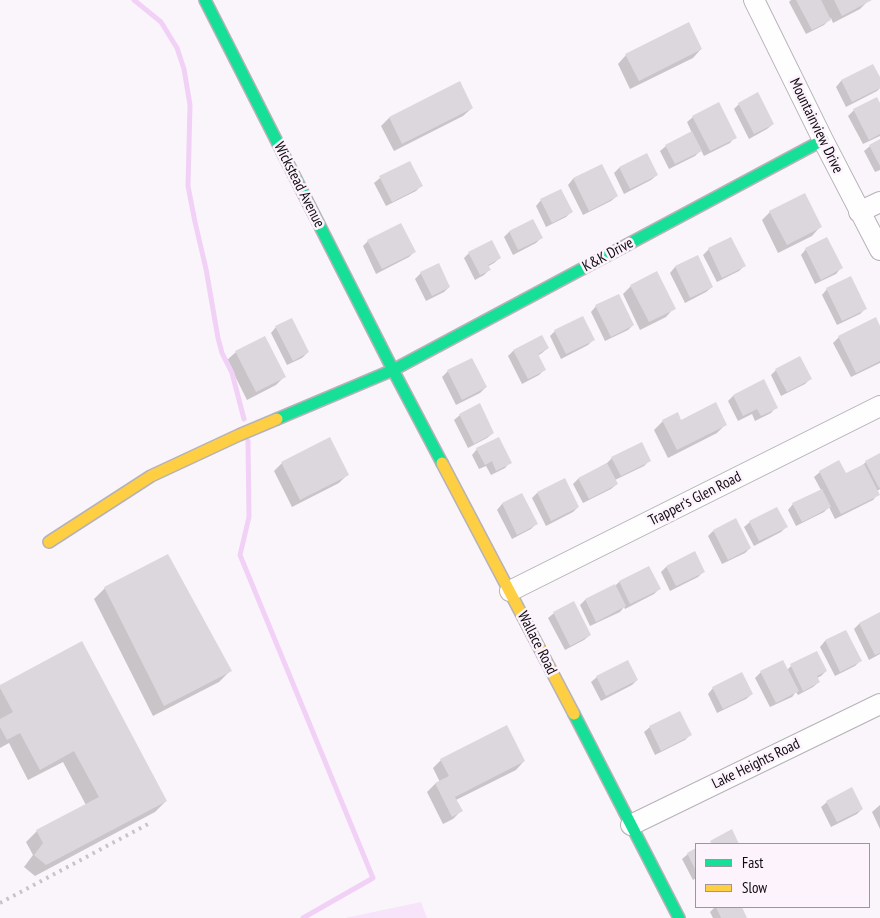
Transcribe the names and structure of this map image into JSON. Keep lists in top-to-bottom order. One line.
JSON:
{"streets":{"street":["Mountainview Drive","Wickstead Avenue","K&K Drive","Trapper's Glen Road","Wallace Road","Lake Heights Road"]},"crossings":[["Mountainview Drive","K&K Drive"],["Wickstead Avenue","K&K Drive"],["Wickstead Avenue","Wallace Road"],["K&K Drive","Wallace Road"],["Trapper's Glen Road","Wallace Road"],["Wallace Road","Lake Heights Road"]],"legend":["Fast","Slow"]}
